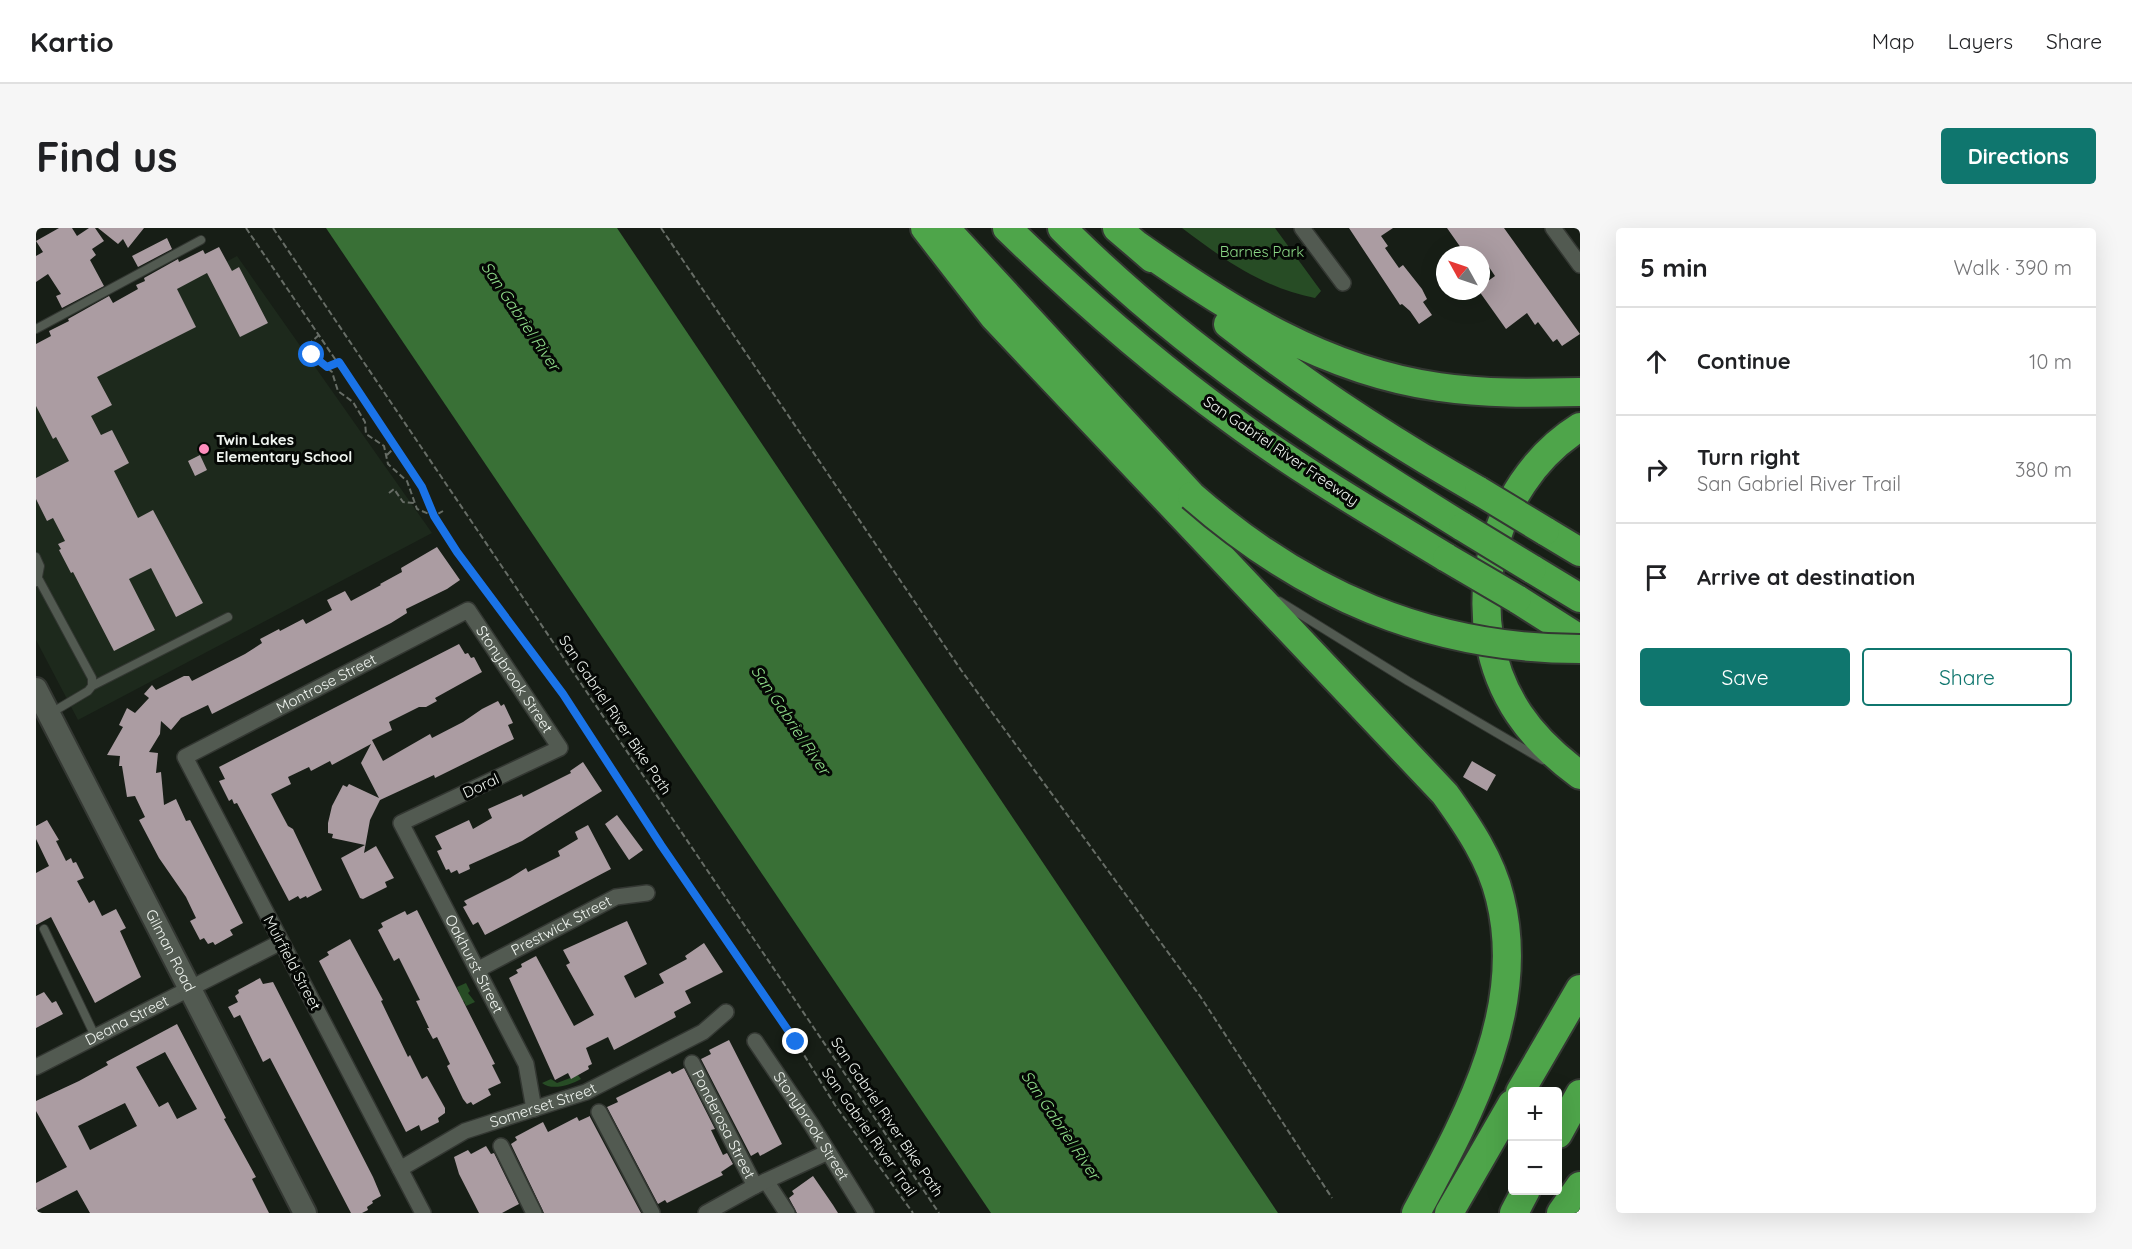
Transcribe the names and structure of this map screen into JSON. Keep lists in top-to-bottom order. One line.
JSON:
{"streets":{"highway":["San Gabriel River Freeway"],"street":["Stonybrook Street","Montrose Street","Doral","Prestwick Street","Gilman Road","Muirfield Street","Oakhurst Street","Deana Street","Somerset Street","Ponderosa Street"],"path":["San Gabriel River Bike Path","San Gabriel River Trail"]},"crossings":[["Stonybrook Street","Montrose Street"],["Stonybrook Street","Doral"],["Montrose Street","Muirfield Street"],["Doral","Oakhurst Street"],["Prestwick Street","Oakhurst Street"],["Gilman Road","Deana Street"],["Muirfield Street","Deana Street"],["Muirfield Street","Somerset Street"],["Oakhurst Street","Somerset Street"]],"water":["San Gabriel River"],"parks":["Barnes Park"],"places":["Twin Lakes Elementary School"],"north":"top left","page":{"header":"Kartio","nav":["Map","Layers","Share"],"buttons":["Directions",["Save","Share"]],"title":"Find us","heading":["5 min","Walk · 390 m"],"list":[["Continue","10 m"],["Turn right","San Gabriel River Trail","380 m"],"Arrive at destination"],"map_buttons":["+","−"]}}
